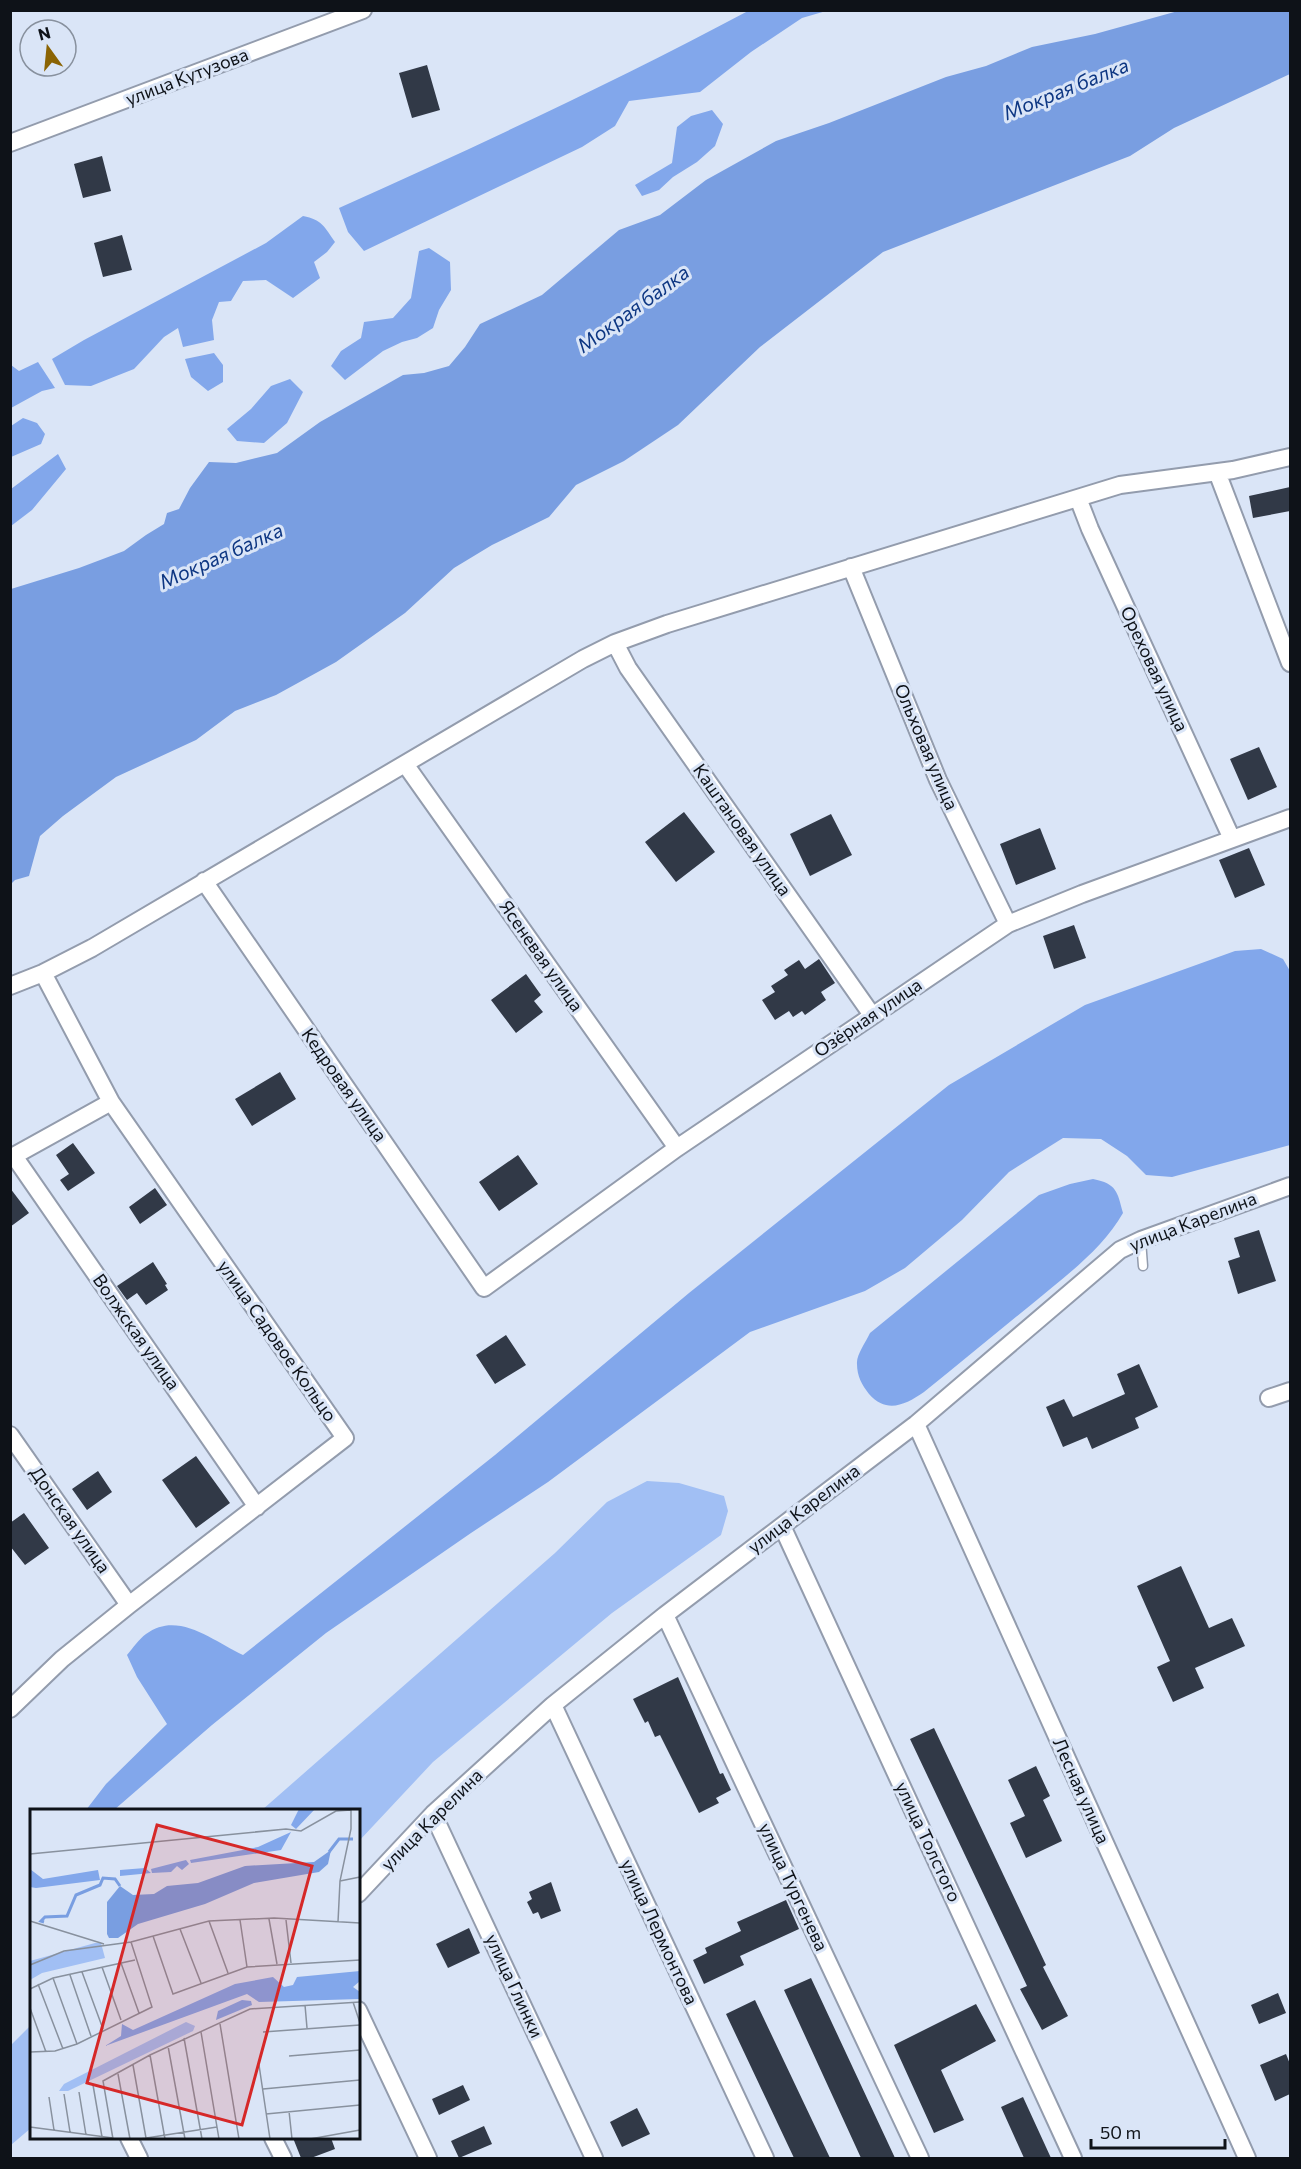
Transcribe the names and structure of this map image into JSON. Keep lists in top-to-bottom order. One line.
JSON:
{"streets":{"street":["улица Кутузова","Ореховая улица","Ольховая улица","Каштановая улица","Ясеневая улица","Озёрная улица","Кедровая улица","улица Карелина","Волжская улица","улица Садовое Кольцо","Донская улица","Лесная улица","улица Толстого","улица Тургенева","улица Лермонтова","улица Глинки"]},"crossings":[["Ореховая улица","Озёрная улица"],["Ольховая улица","Озёрная улица"],["Каштановая улица","Озёрная улица"],["Ясеневая улица","Озёрная улица"],["Озёрная улица","Кедровая улица"],["улица Карелина","Лесная улица"],["улица Карелина","улица Толстого"],["улица Карелина","улица Тургенева"],["улица Карелина","улица Лермонтова"],["улица Карелина","улица Глинки"],["Волжская улица","улица Садовое Кольцо"],["улица Садовое Кольцо","Донская улица"]],"water":["Мокрая балка"],"scale_bar":"50 m","north":"top"}
